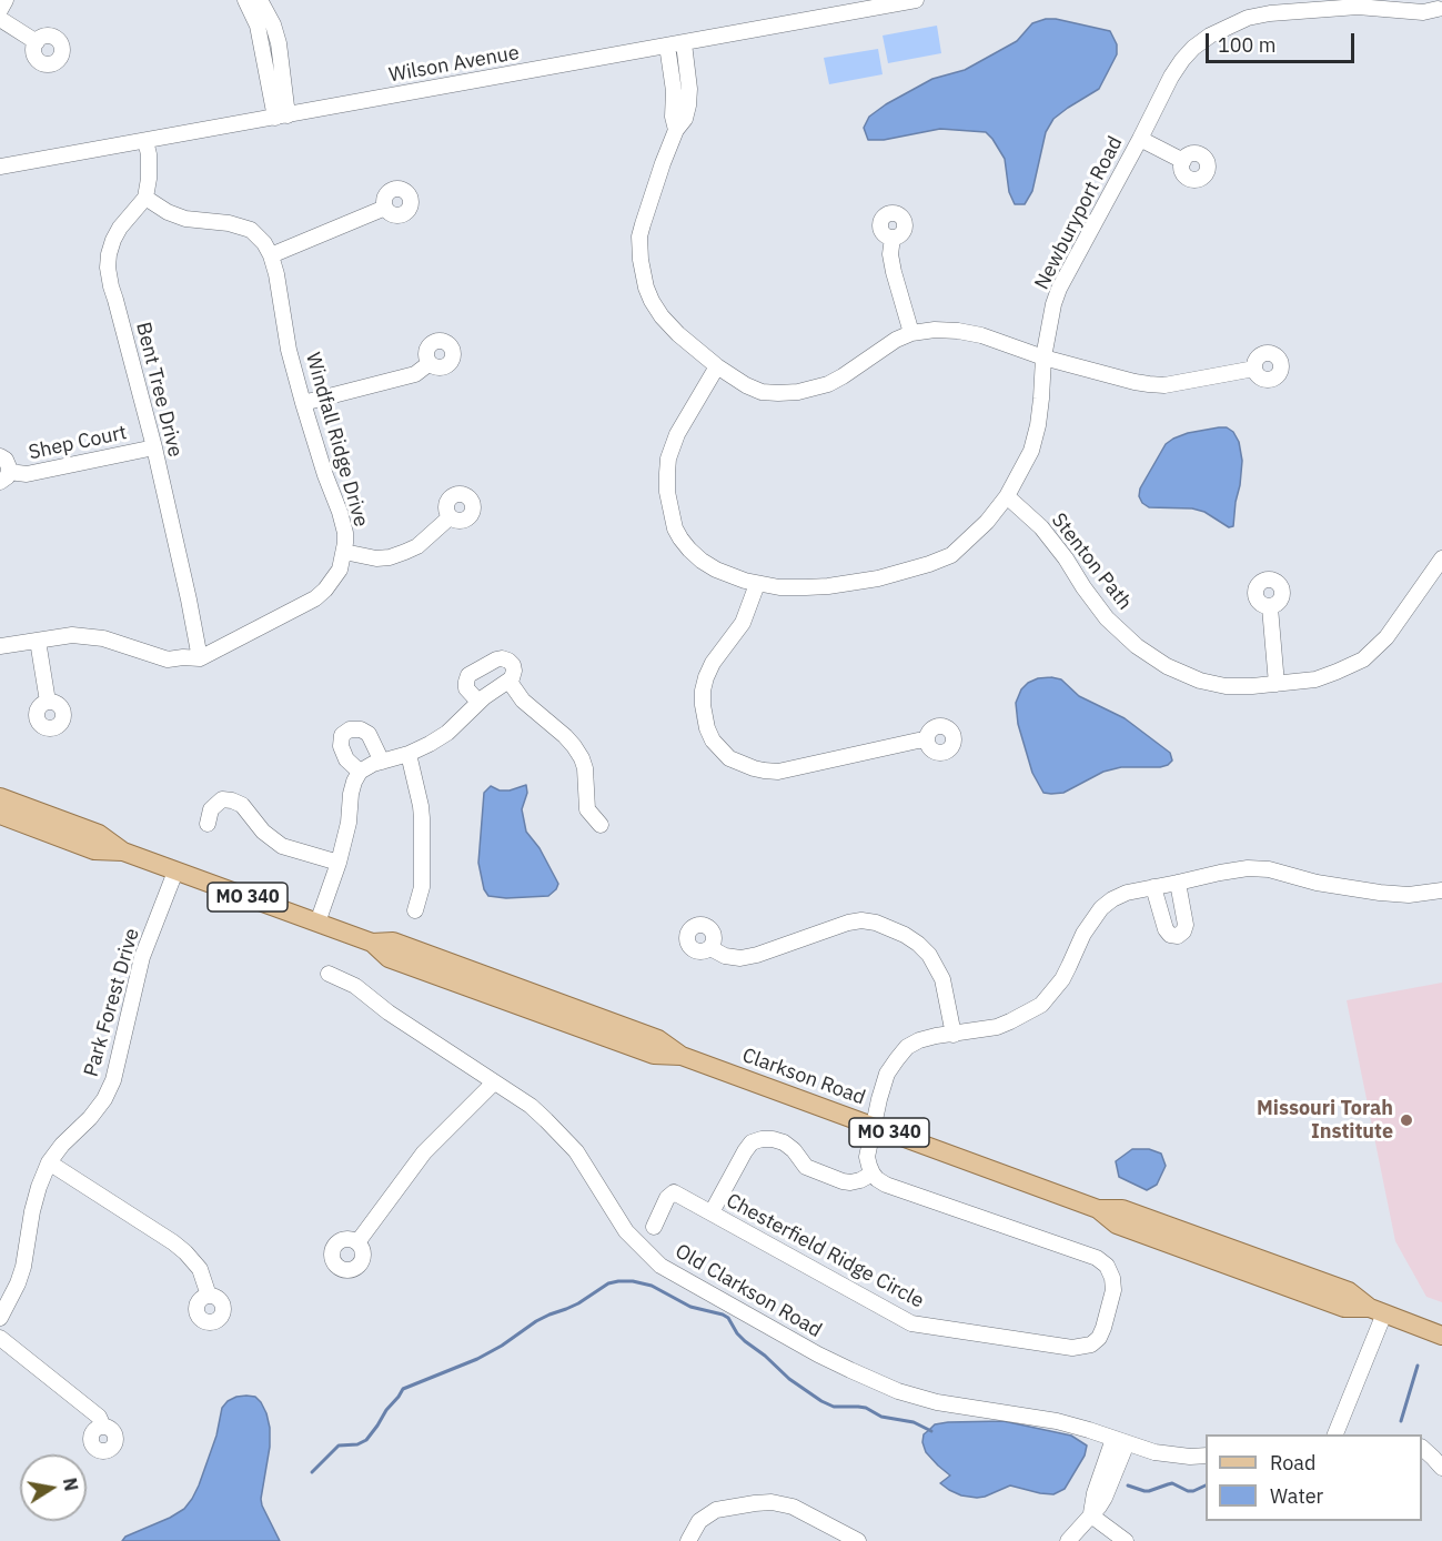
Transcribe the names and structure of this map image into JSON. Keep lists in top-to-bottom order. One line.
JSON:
{"streets":{"main road":["MO 340","Clarkson Road"],"street":["Wilson Avenue","Newburyport Road","Bent Tree Drive","Windfall Ridge Drive","Shep Court","Stenton Path","Park Forest Drive","Chesterfield Ridge Circle","Old Clarkson Road"]},"crossings":[["Newburyport Road","Stenton Path"],["Bent Tree Drive","Windfall Ridge Drive"],["Bent Tree Drive","Shep Court"],["Park Forest Drive","Clarkson Road"]],"places":["Missouri Torah Institute"],"legend":["Road","Water"],"scale_bar":"100 m","north":"right"}
